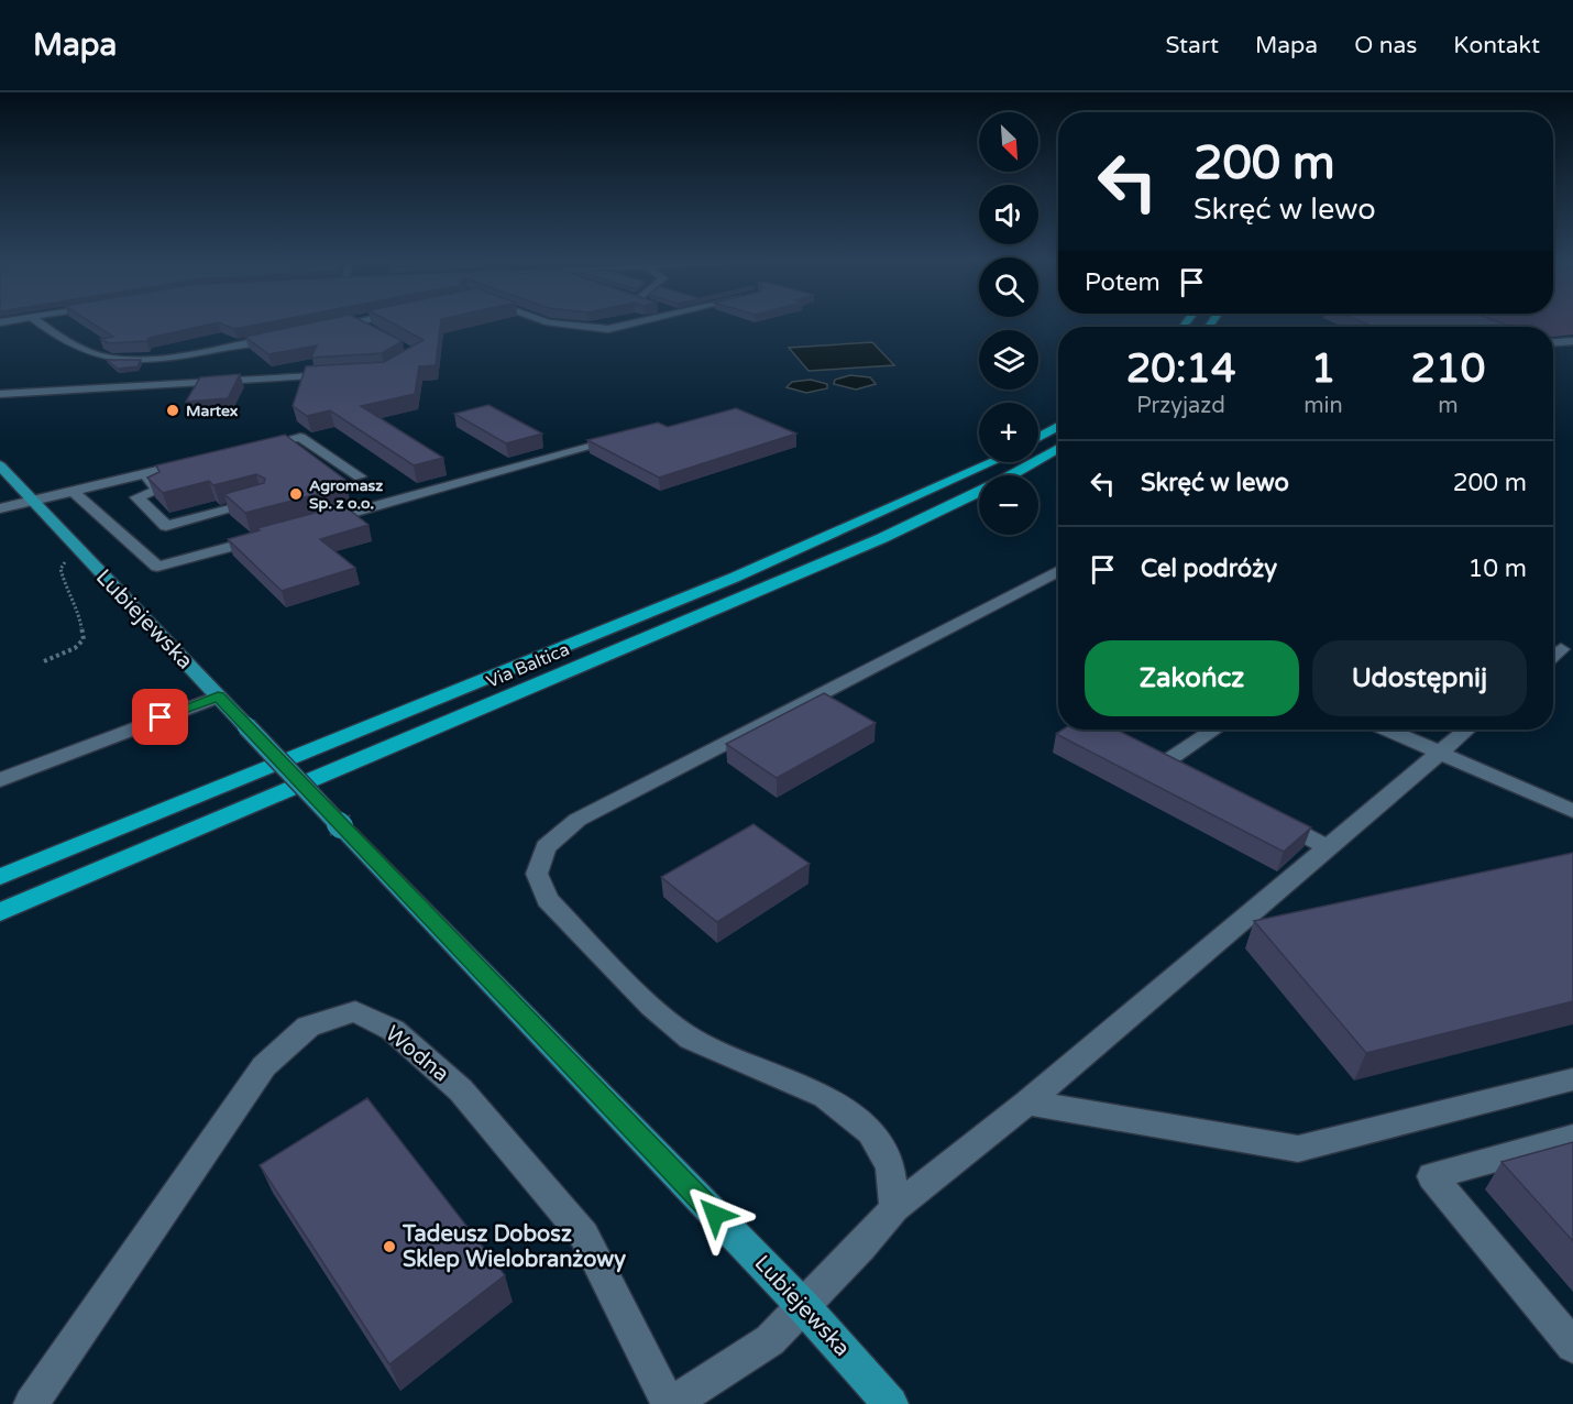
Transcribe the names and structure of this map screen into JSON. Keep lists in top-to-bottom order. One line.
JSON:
{"streets":{"highway":["Via Baltica"],"main road":["Lubiejewska"],"street":["Wodna"]},"places":["Martex","Agromasz Sp. z o.o.","Tadeusz Dobosz Sklep Wielobranżowy"],"north":"bottom right","page":{"header":"Mapa","nav":["Start","Mapa","O nas","Kontakt"],"map_buttons":["+","−"],"turn":["200 m","Skręć w lewo"],"then":"Potem","eta":["20:14","Przyjazd","1","min","210","m"],"list":[{"name":"Skręć w lewo","value":"200 m"},{"name":"Cel podróży","value":"10 m"}],"buttons":["Zakończ","Udostępnij"]}}
